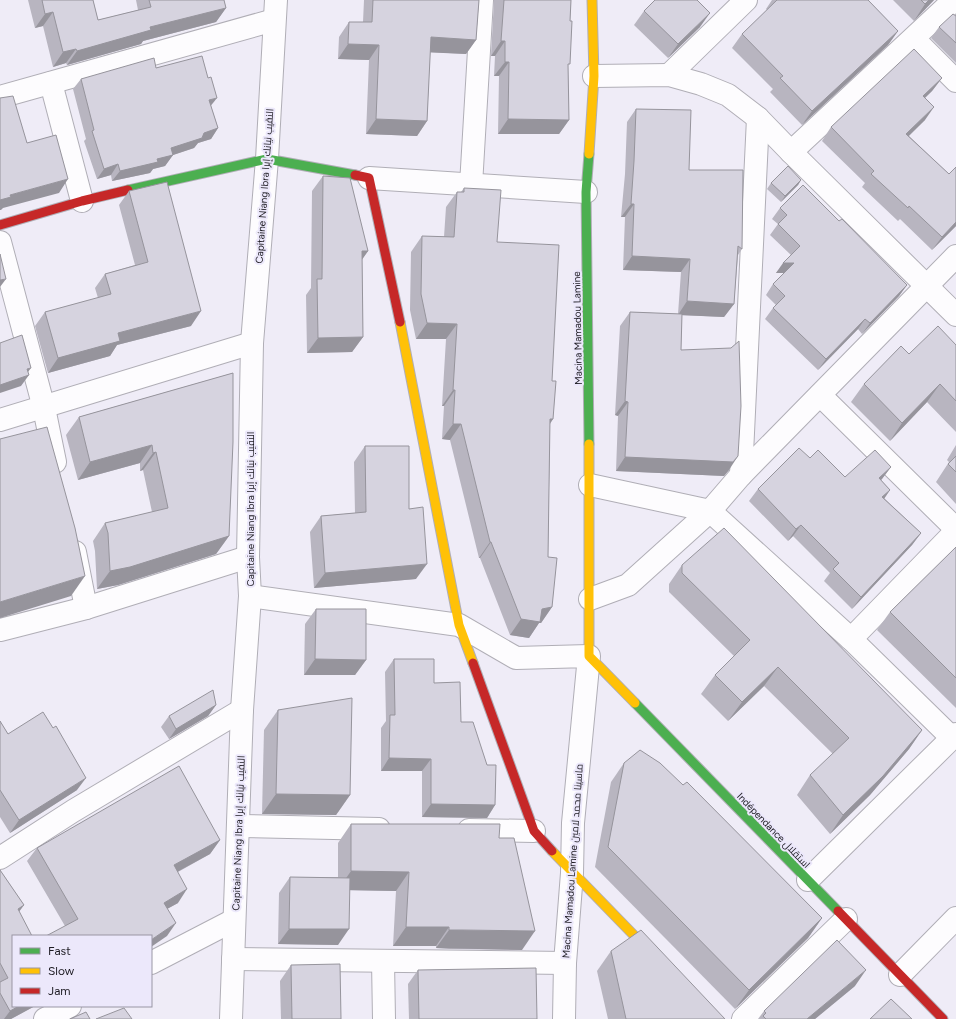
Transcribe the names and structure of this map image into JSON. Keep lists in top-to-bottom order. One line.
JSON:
{"streets":{"street":["Capitaine Niang Ibra النقيب نيانك إبرا","Macina Mamadou Lamine","Indépendance استقلال","Macina Mamadou Lamine ماسينا محمد لامين"]},"crossings":[["Macina Mamadou Lamine","Indépendance استقلال"],["Macina Mamadou Lamine","Macina Mamadou Lamine ماسينا محمد لامين"],["Indépendance استقلال","Macina Mamadou Lamine ماسينا محمد لامين"]],"legend":["Fast","Slow","Jam"]}
